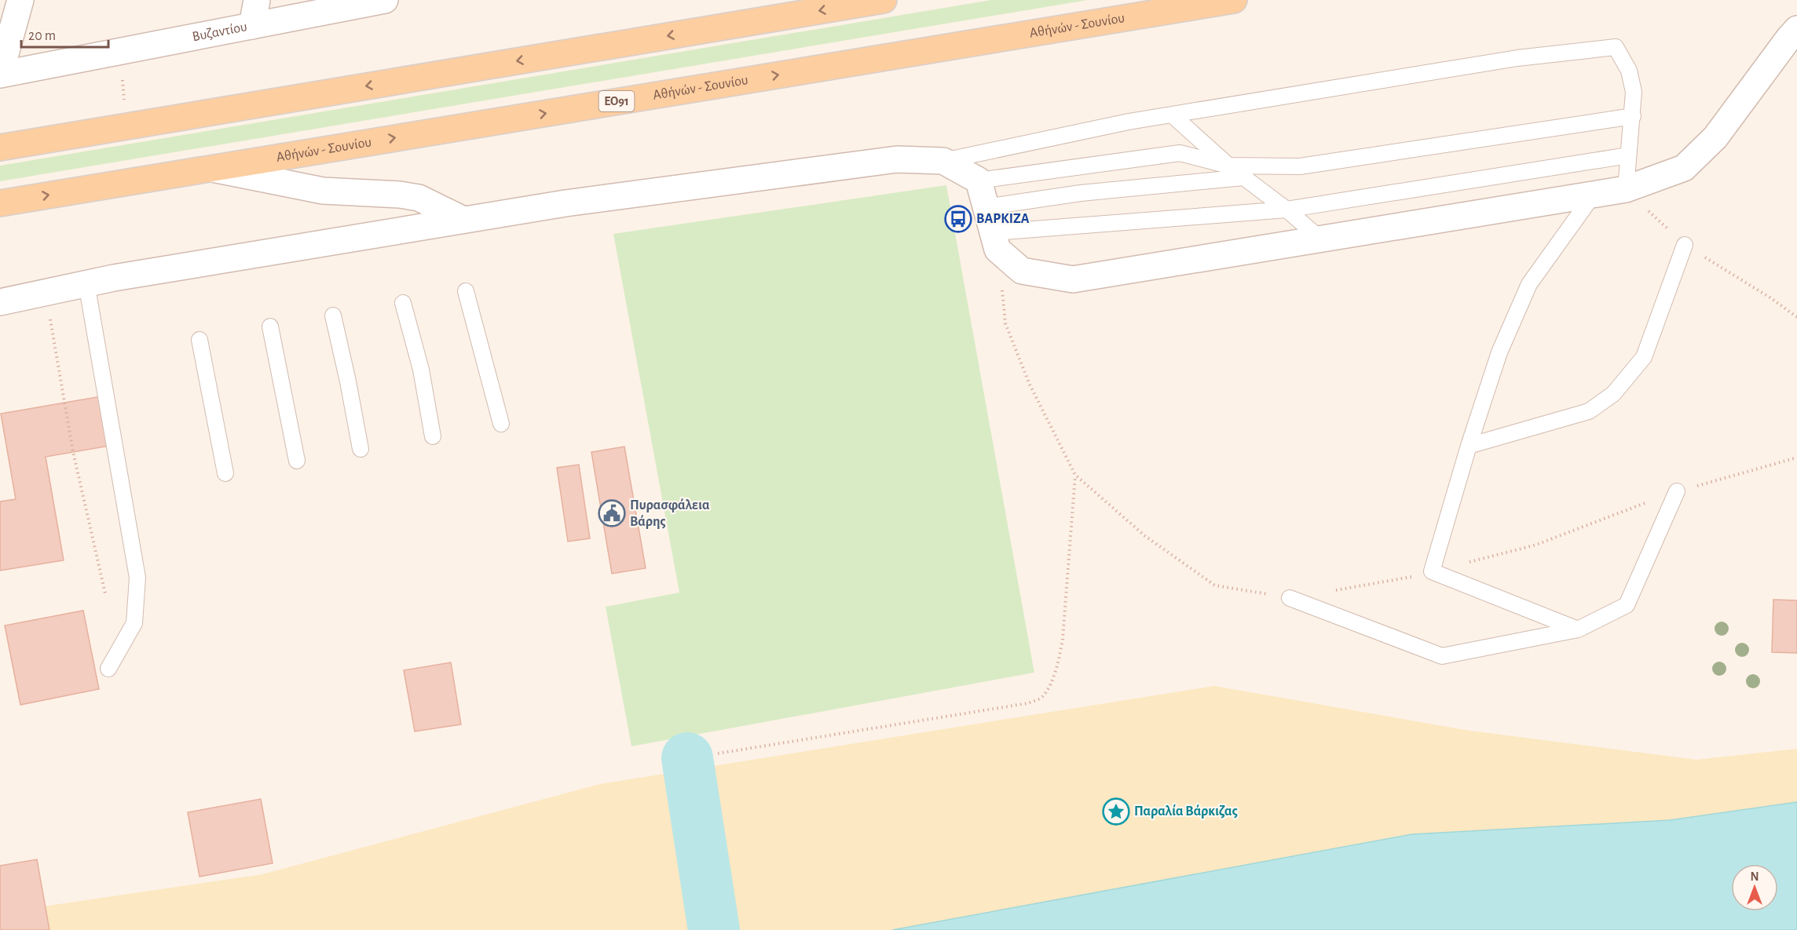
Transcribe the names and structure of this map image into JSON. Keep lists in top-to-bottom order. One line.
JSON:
{"streets":{"main road":["Αθήνών - Σουνίου","ΕΟ91"],"street":["Βυζαντίου"]},"places":{"bus stop":["ΒΑΡΚΙΖΑ"],"public building":["Πυρασφάλεια Βάρης"],"place":["Παραλία Βάρκιζας"]},"scale_bar":"20 m","north":"top"}
